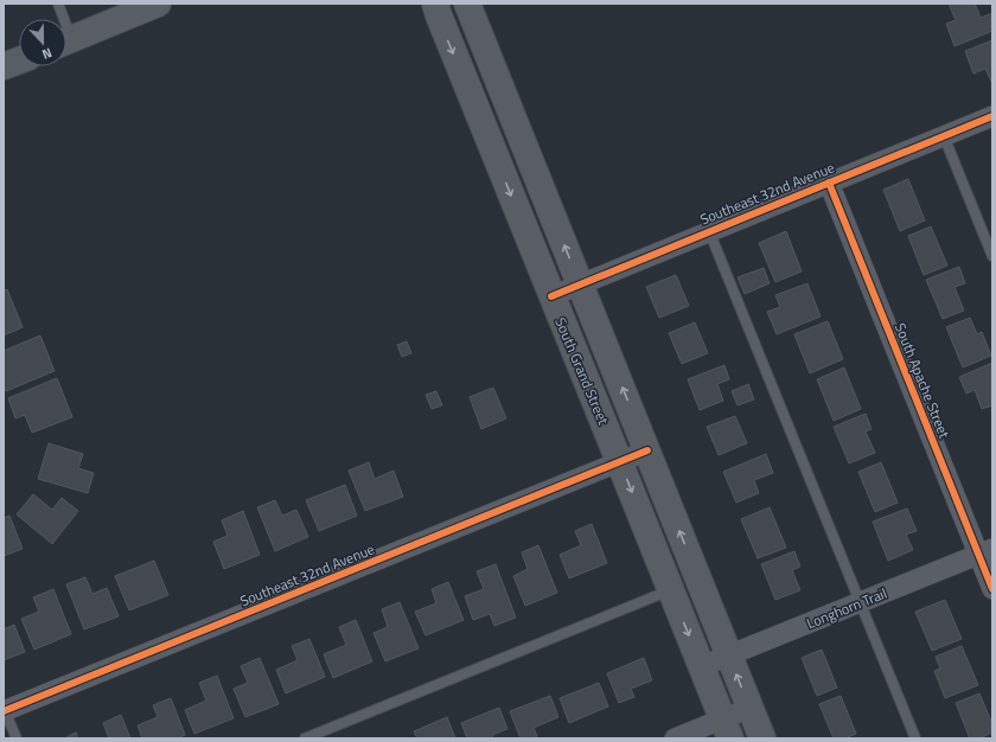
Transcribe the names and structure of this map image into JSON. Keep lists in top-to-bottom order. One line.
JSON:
{"streets":{"main road":["South Grand Street"],"street":["Southeast 32nd Avenue","South Apache Street","Longhorn Trail"]},"crossings":[["Southeast 32nd Avenue","South Grand Street"],["Southeast 32nd Avenue","South Apache Street"],["South Grand Street","Longhorn Trail"],["South Apache Street","Longhorn Trail"]],"north":"bottom"}
